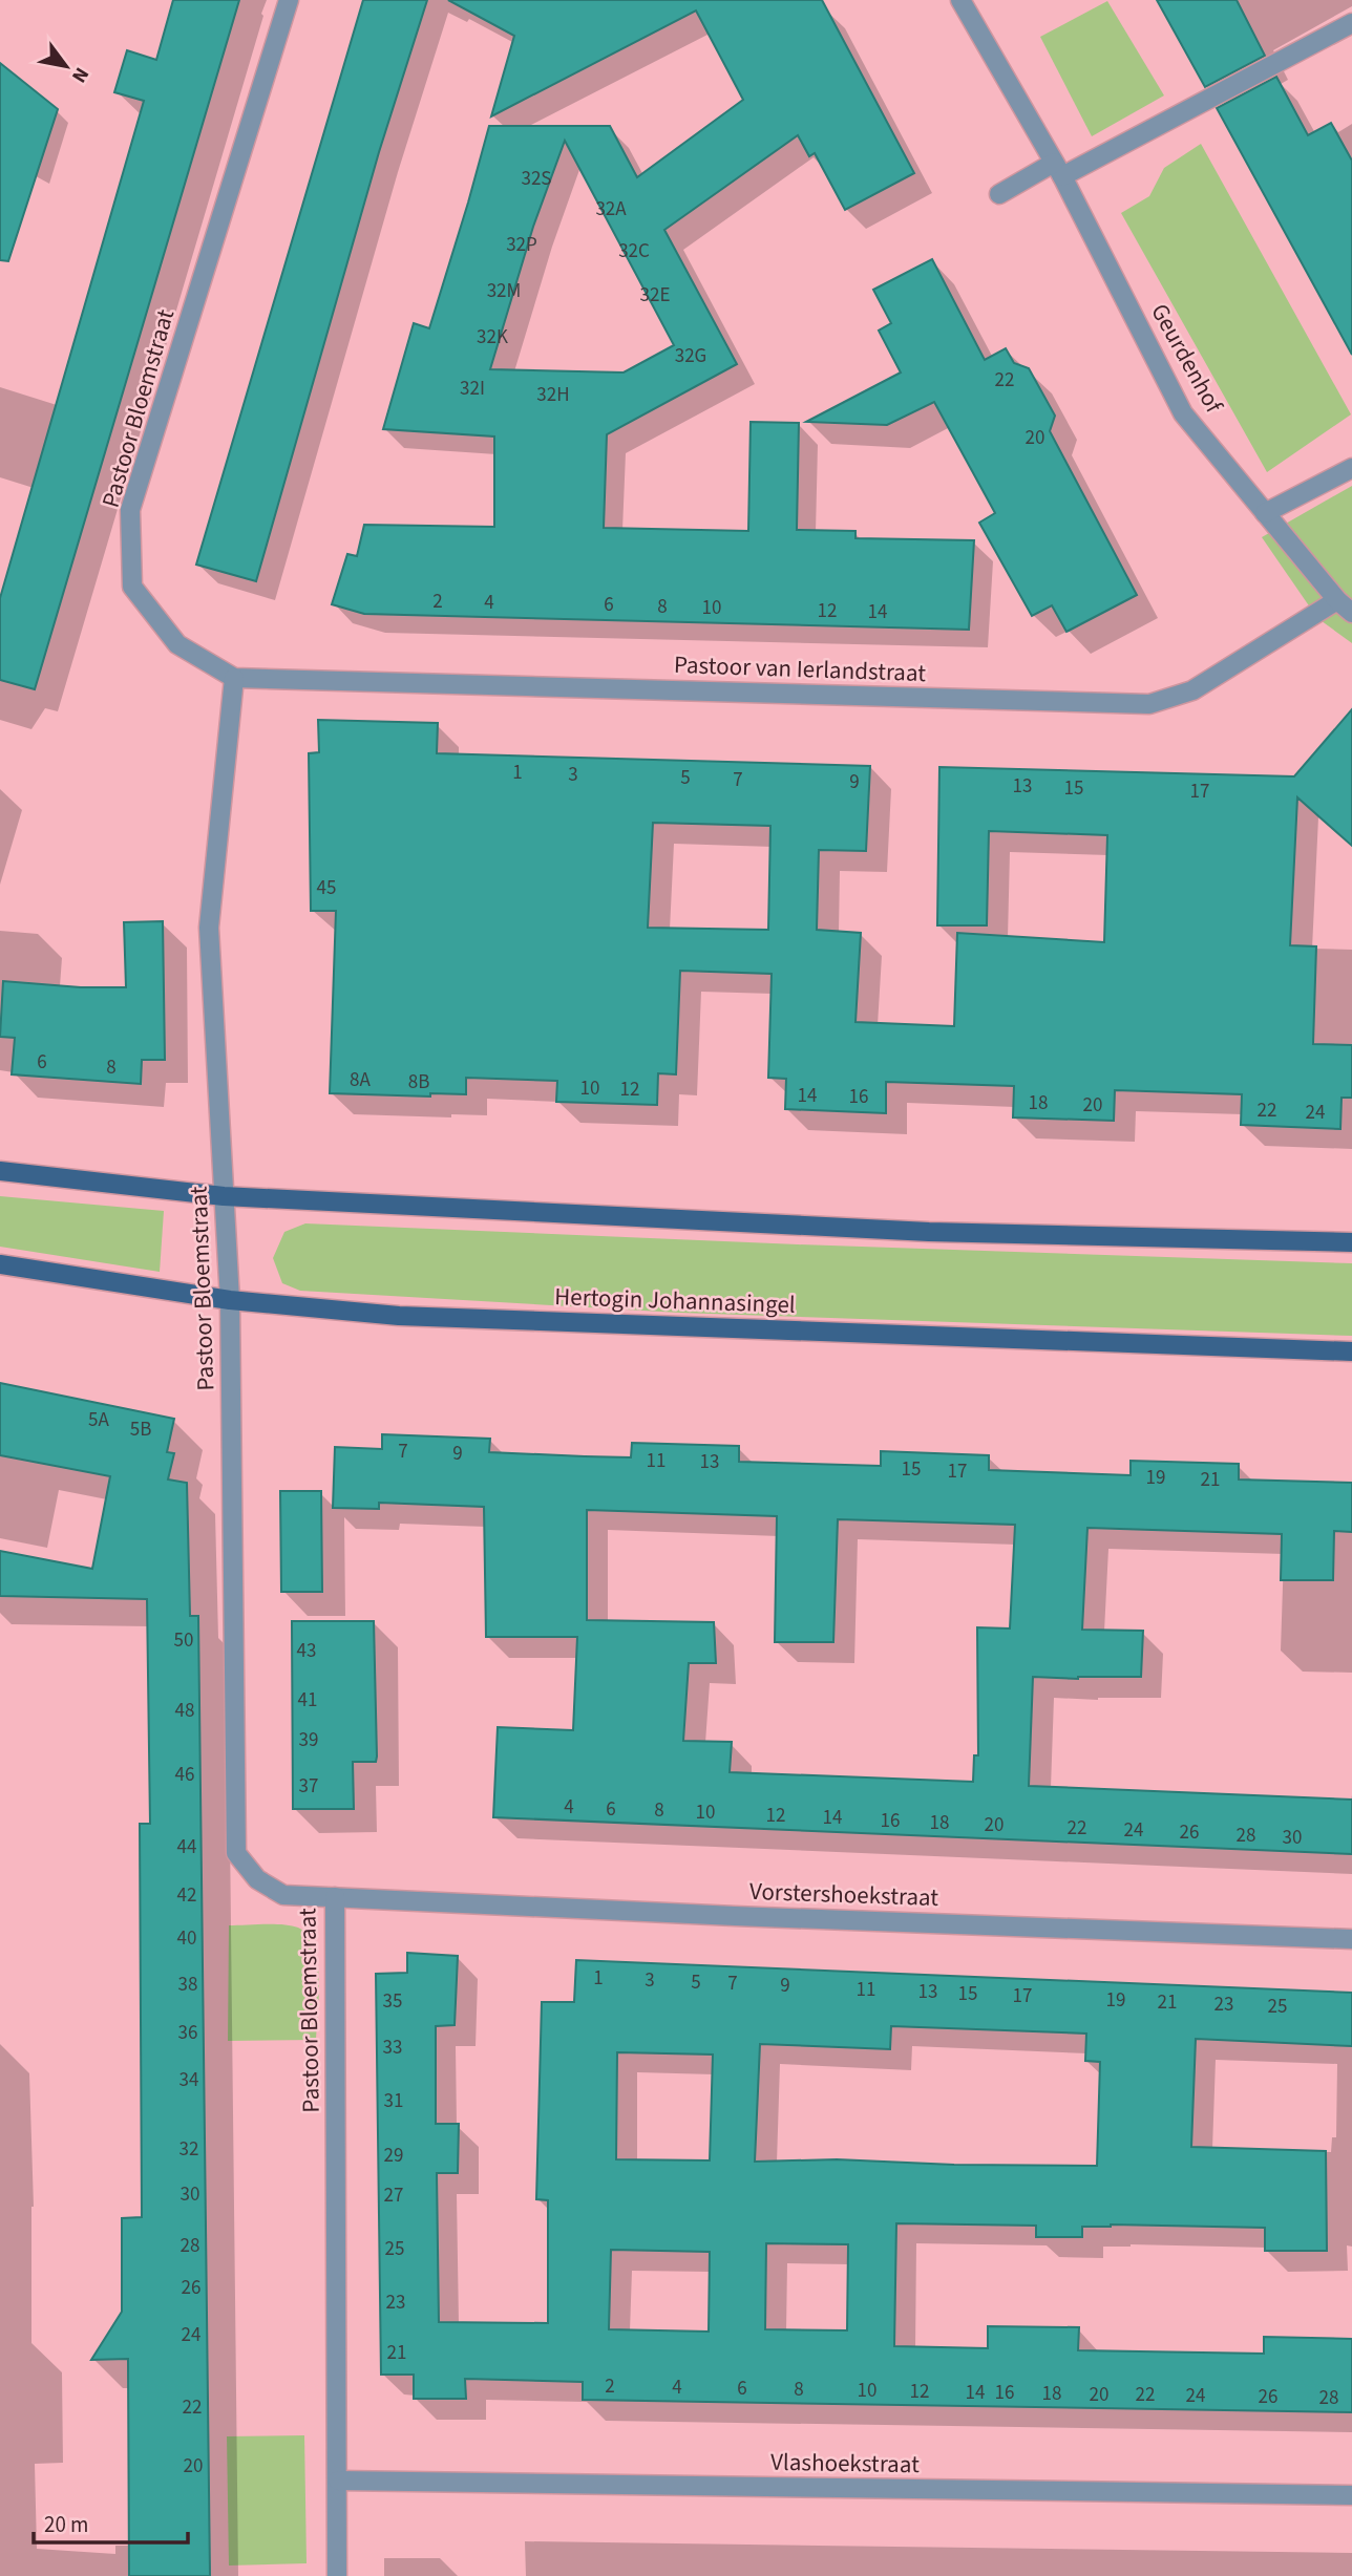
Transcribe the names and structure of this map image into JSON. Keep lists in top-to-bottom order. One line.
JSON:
{"streets":{"main road":["Hertogin Johannasingel"],"street":["Geurdenhof","Pastoor Bloemstraat","Pastoor van Ierlandstraat","Vorstershoekstraat","Vlashoekstraat"]},"crossings":[["Geurdenhof","Pastoor van Ierlandstraat"],["Pastoor Bloemstraat","Pastoor van Ierlandstraat"],["Pastoor Bloemstraat","Hertogin Johannasingel"],["Pastoor Bloemstraat","Vorstershoekstraat"],["Pastoor Bloemstraat","Vlashoekstraat"]],"house_numbers":["32S","32A","32P","32C","32M","32E","32K","32G","22","32I","32H","20","2","4","6","8","10","12","14","1","3","5","7","9","13","15","17","45","6","8","8A","8B","10","12","14","16","18","20","22","24","5A","5B","7","9","11","13","15","17","19","21","50","43","41","48","39","46","37","4","6","8","10","12","14","16","18","20","22","24","26","28","30","44","42","40","1","3","5","7","38","9","11","13","15","17","19","35","21","23","25","36","33","34","31","32","29","30","27","28","25","26","23","24","21","2","4","6","8","10","12","14","16","18","20","22","24","26","28","22","20"],"scale_bar":"20 m","north":"bottom right"}
